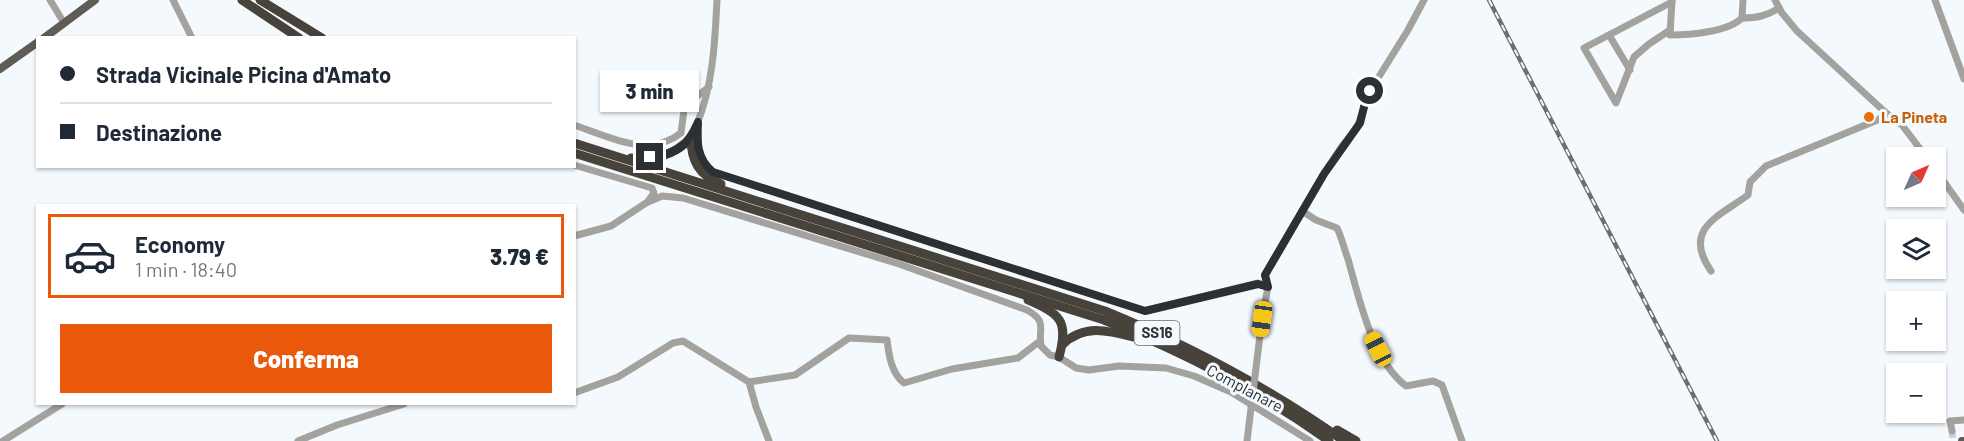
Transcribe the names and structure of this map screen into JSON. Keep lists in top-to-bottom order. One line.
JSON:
{"streets":{"highway":["SS16"],"street":["Complanare"]},"places":["La Pineta"],"north":"top right","page":{"banner":["Strada Vicinale Picina d'Amato","Destinazione"],"bubble":"3 min","map_buttons":["+","−"],"list":[{"name":"Economy","note":"1 min · 18:40","value":"3.79 €"}],"buttons":"Conferma"}}
